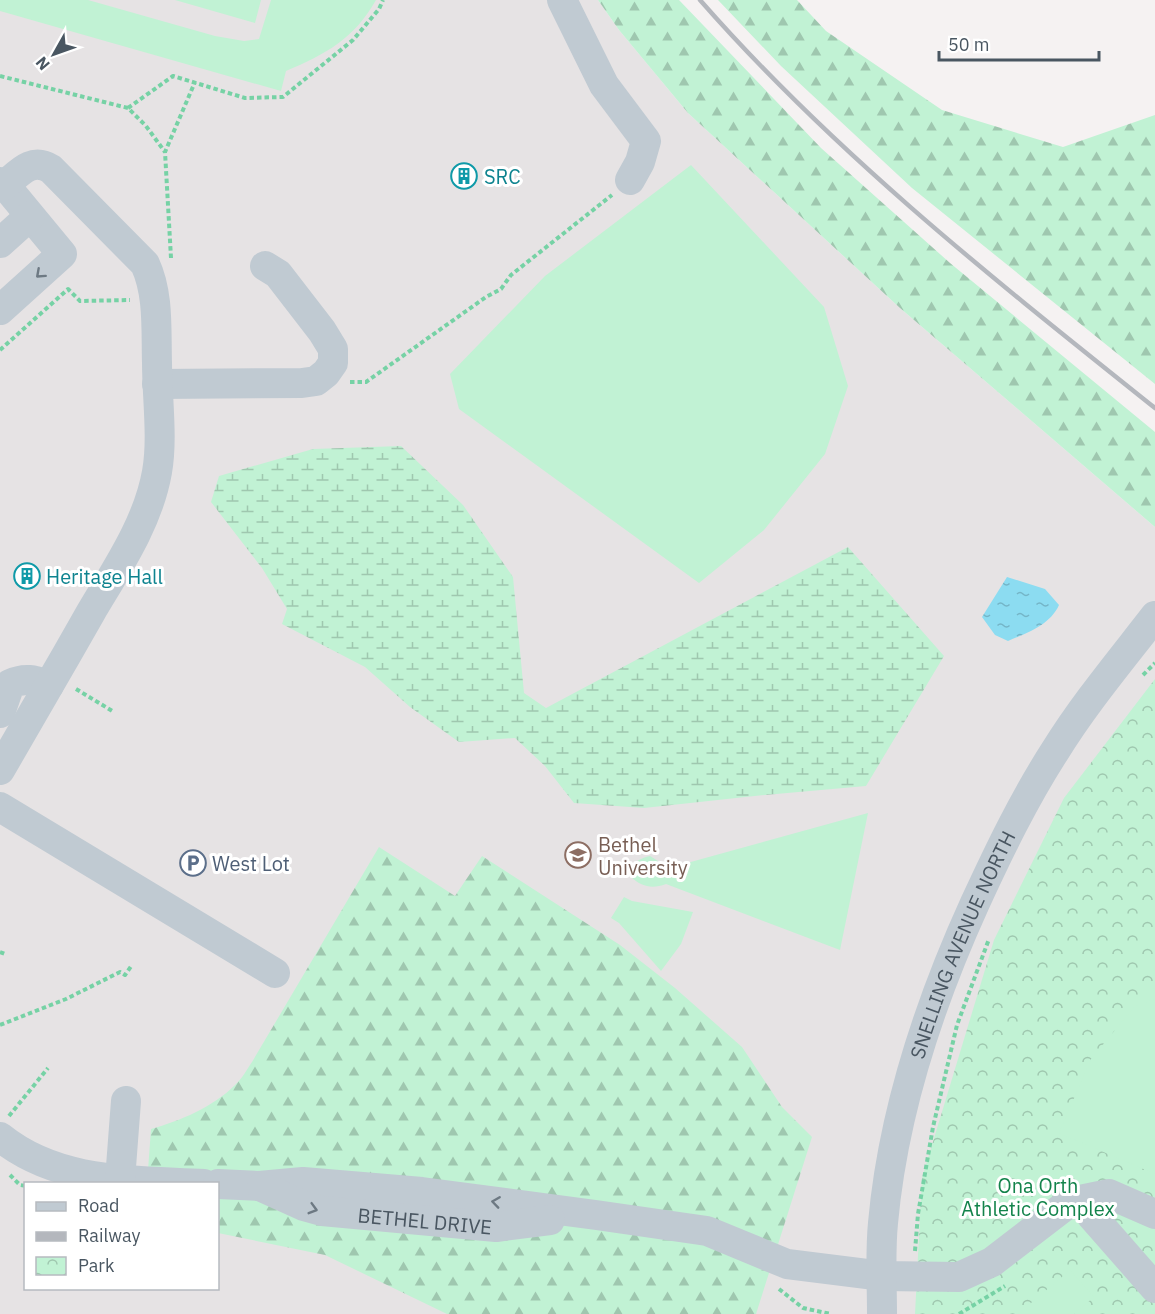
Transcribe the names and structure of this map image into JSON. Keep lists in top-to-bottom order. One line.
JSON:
{"streets":{"street":["SNELLING AVENUE NORTH","BETHEL DRIVE"]},"crossings":[["SNELLING AVENUE NORTH","BETHEL DRIVE"]],"parks":["Ona Orth Athletic Complex"],"places":{"building":["SRC","Heritage Hall"],"school or university":["Bethel University"],"parking":["West Lot"]},"legend":["Road","Railway","Park"],"scale_bar":"50 m","north":"bottom left"}
